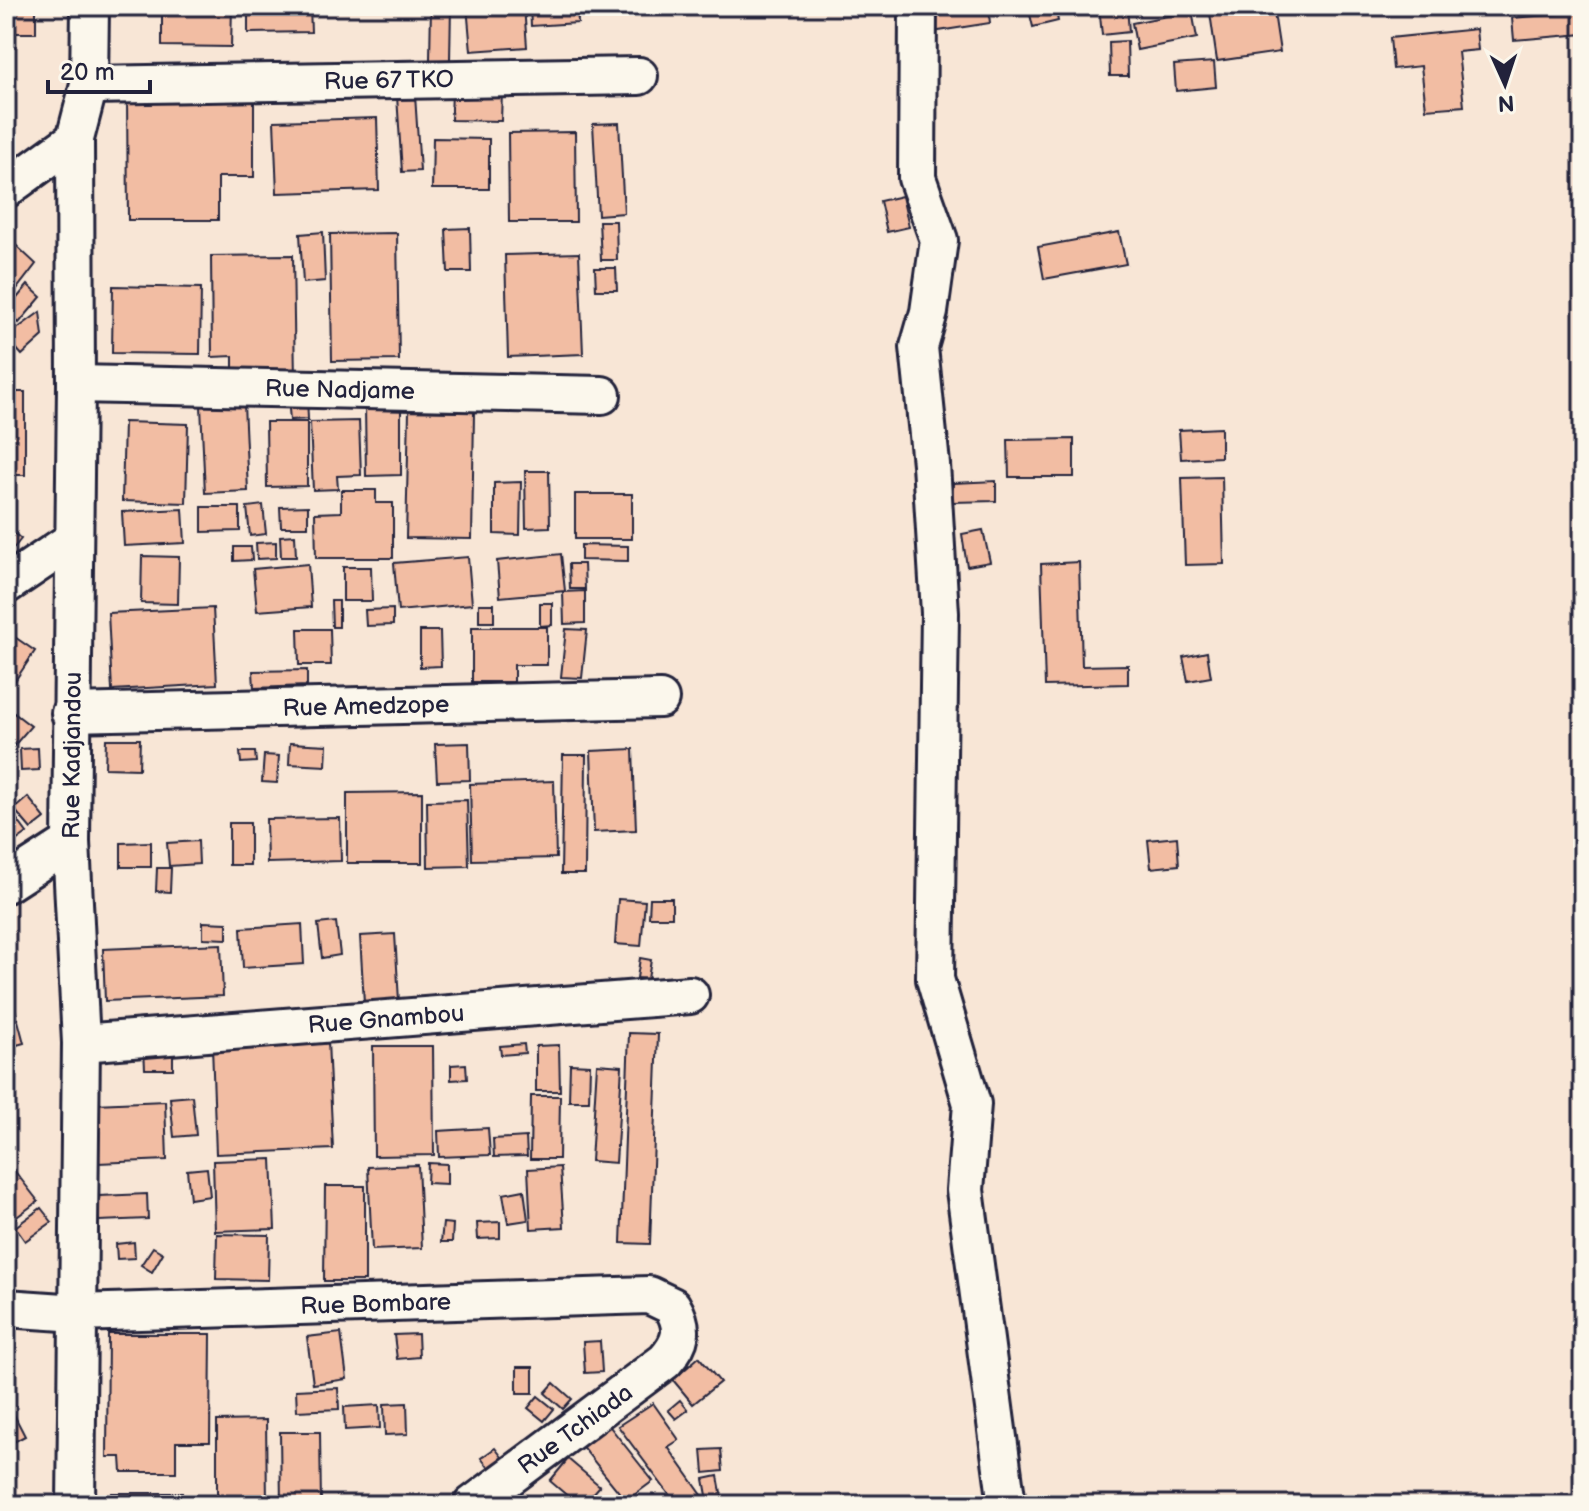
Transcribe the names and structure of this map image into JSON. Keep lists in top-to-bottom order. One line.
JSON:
{"streets":{"street":["Rue 67 TKO","Rue Nadjame","Rue Amedzope","Rue Kadjandou","Rue Gnambou","Rue Bombare","Rue Tchiada"]},"crossings":[["Rue 67 TKO","Rue Kadjandou"],["Rue Nadjame","Rue Kadjandou"],["Rue Amedzope","Rue Kadjandou"],["Rue Kadjandou","Rue Gnambou"],["Rue Kadjandou","Rue Bombare"],["Rue Bombare","Rue Tchiada"]],"scale_bar":"20 m","north":"bottom"}
